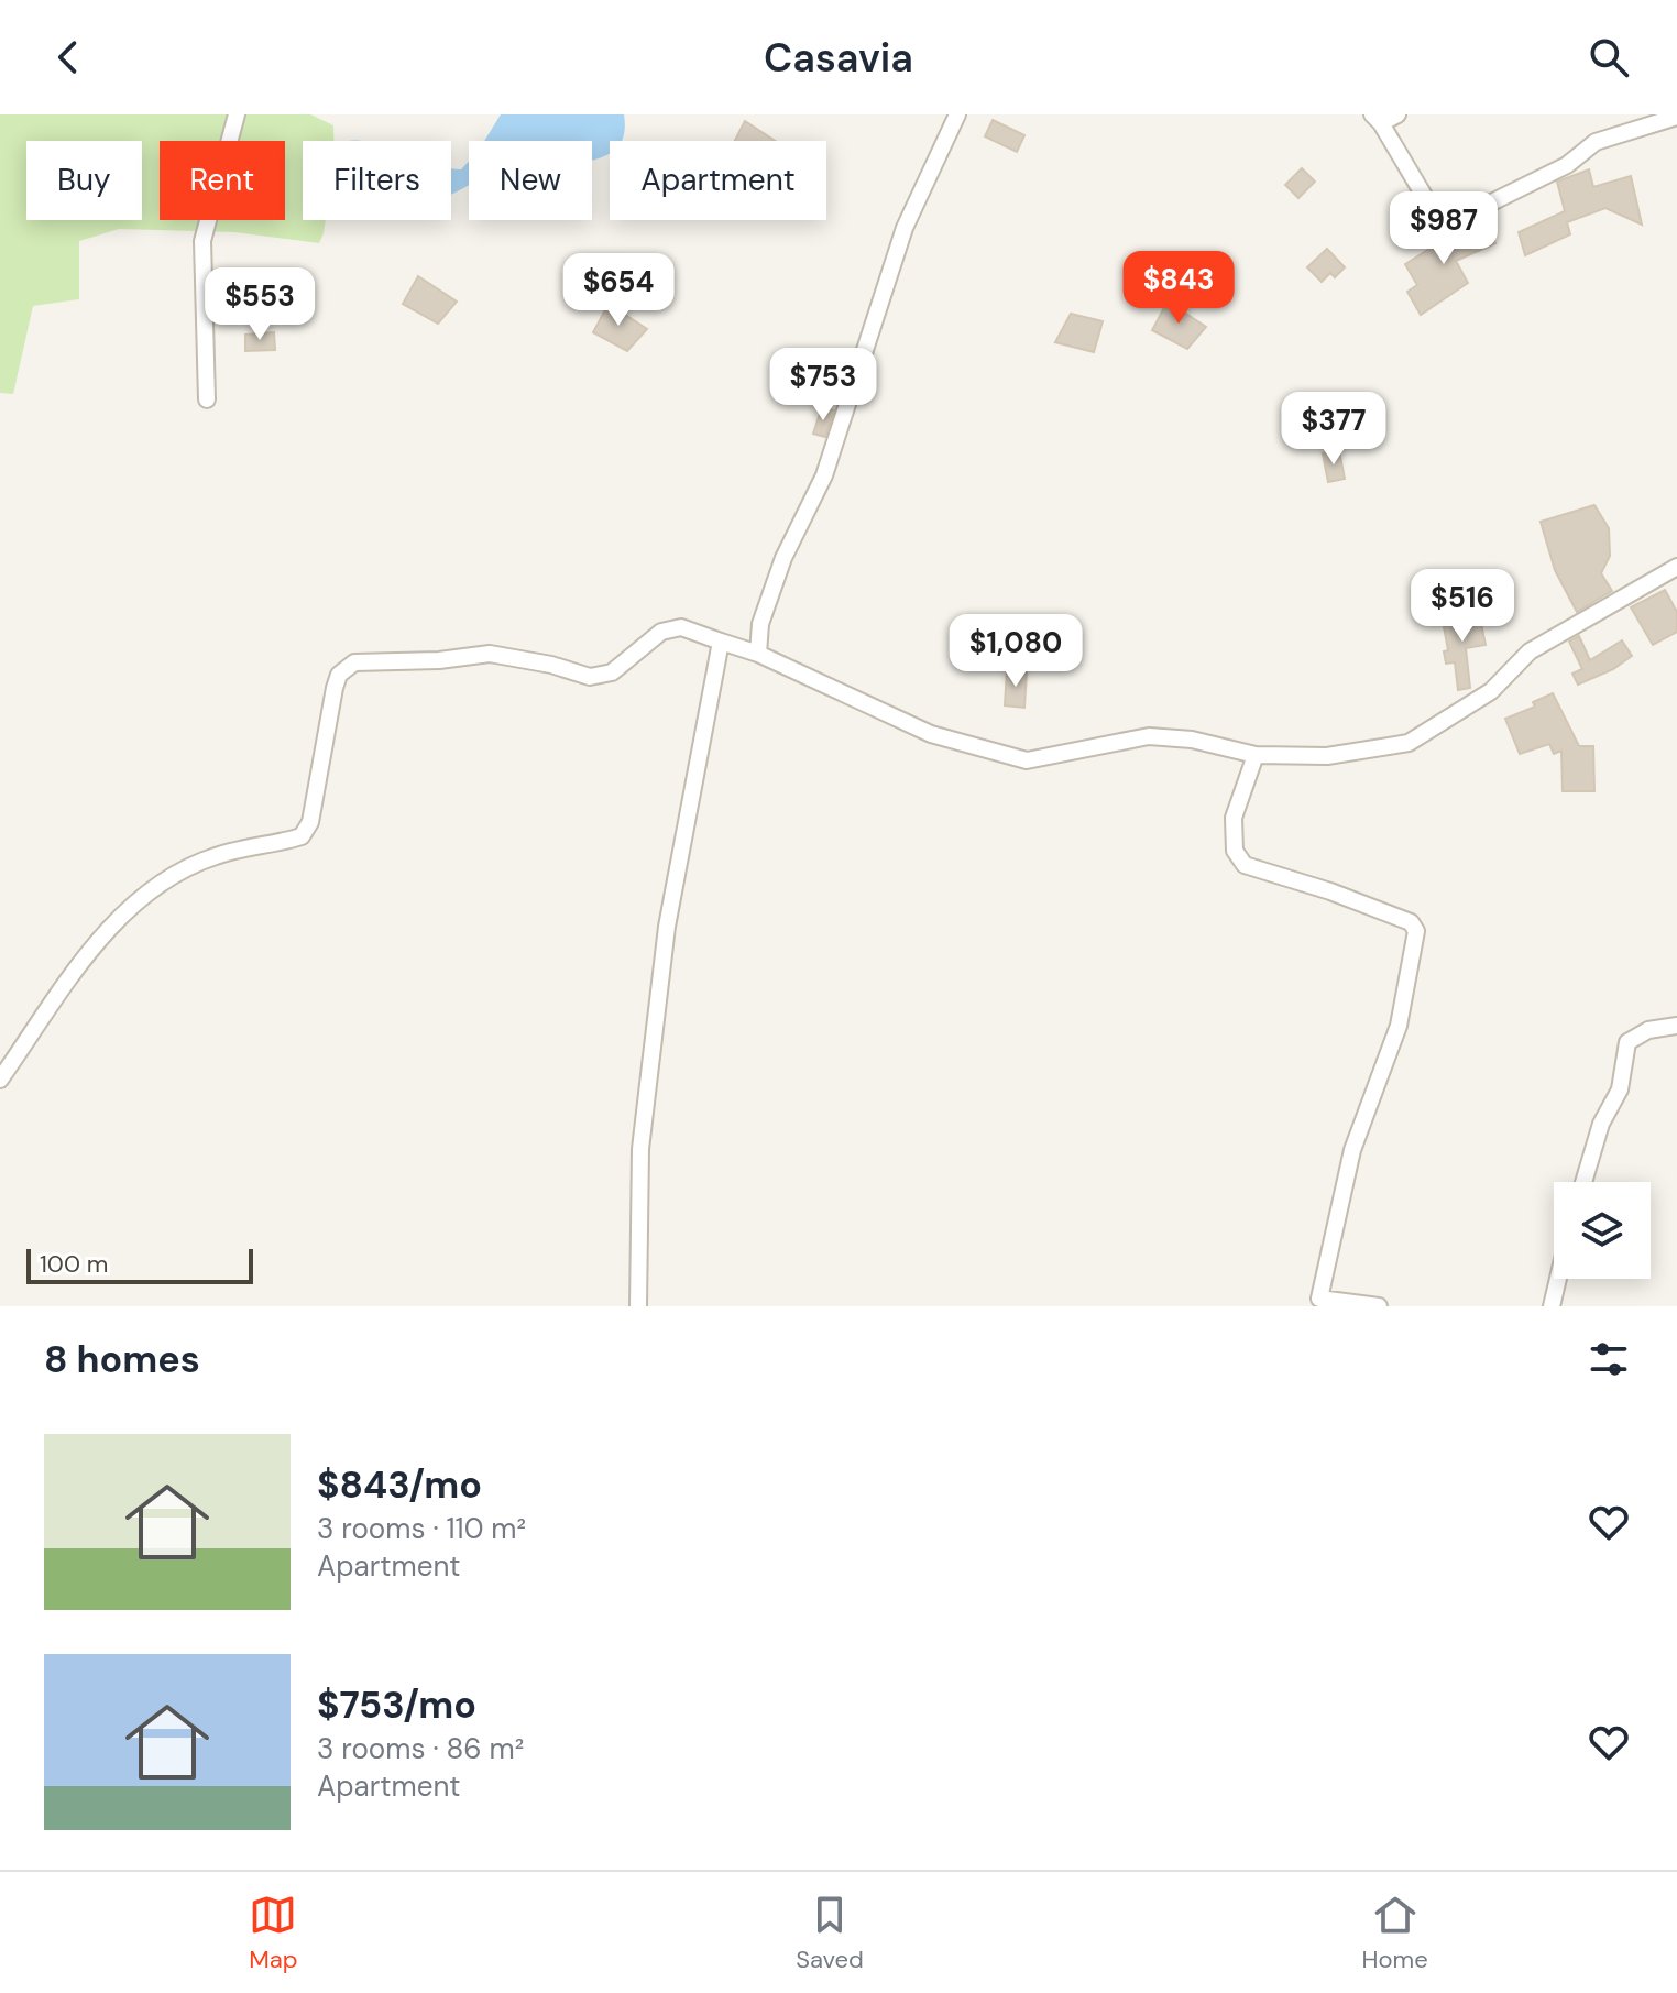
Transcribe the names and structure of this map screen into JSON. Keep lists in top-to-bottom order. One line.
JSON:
{"scale_bar":"100 m","page":{"header":"Casavia","chip":["Buy","Rent","Filters","New","Apartment"],"price":["$987","$843","$654","$553","$753","$377","$516","$1,080"],"scale":"100 m","heading":"8 homes","list":[{"name":"$843/mo","note":"3 rooms · 110 m² · Apartment"},{"name":"$753/mo","note":"3 rooms · 86 m² · Apartment"}],"tabs":["Map","Saved","Home"]}}
